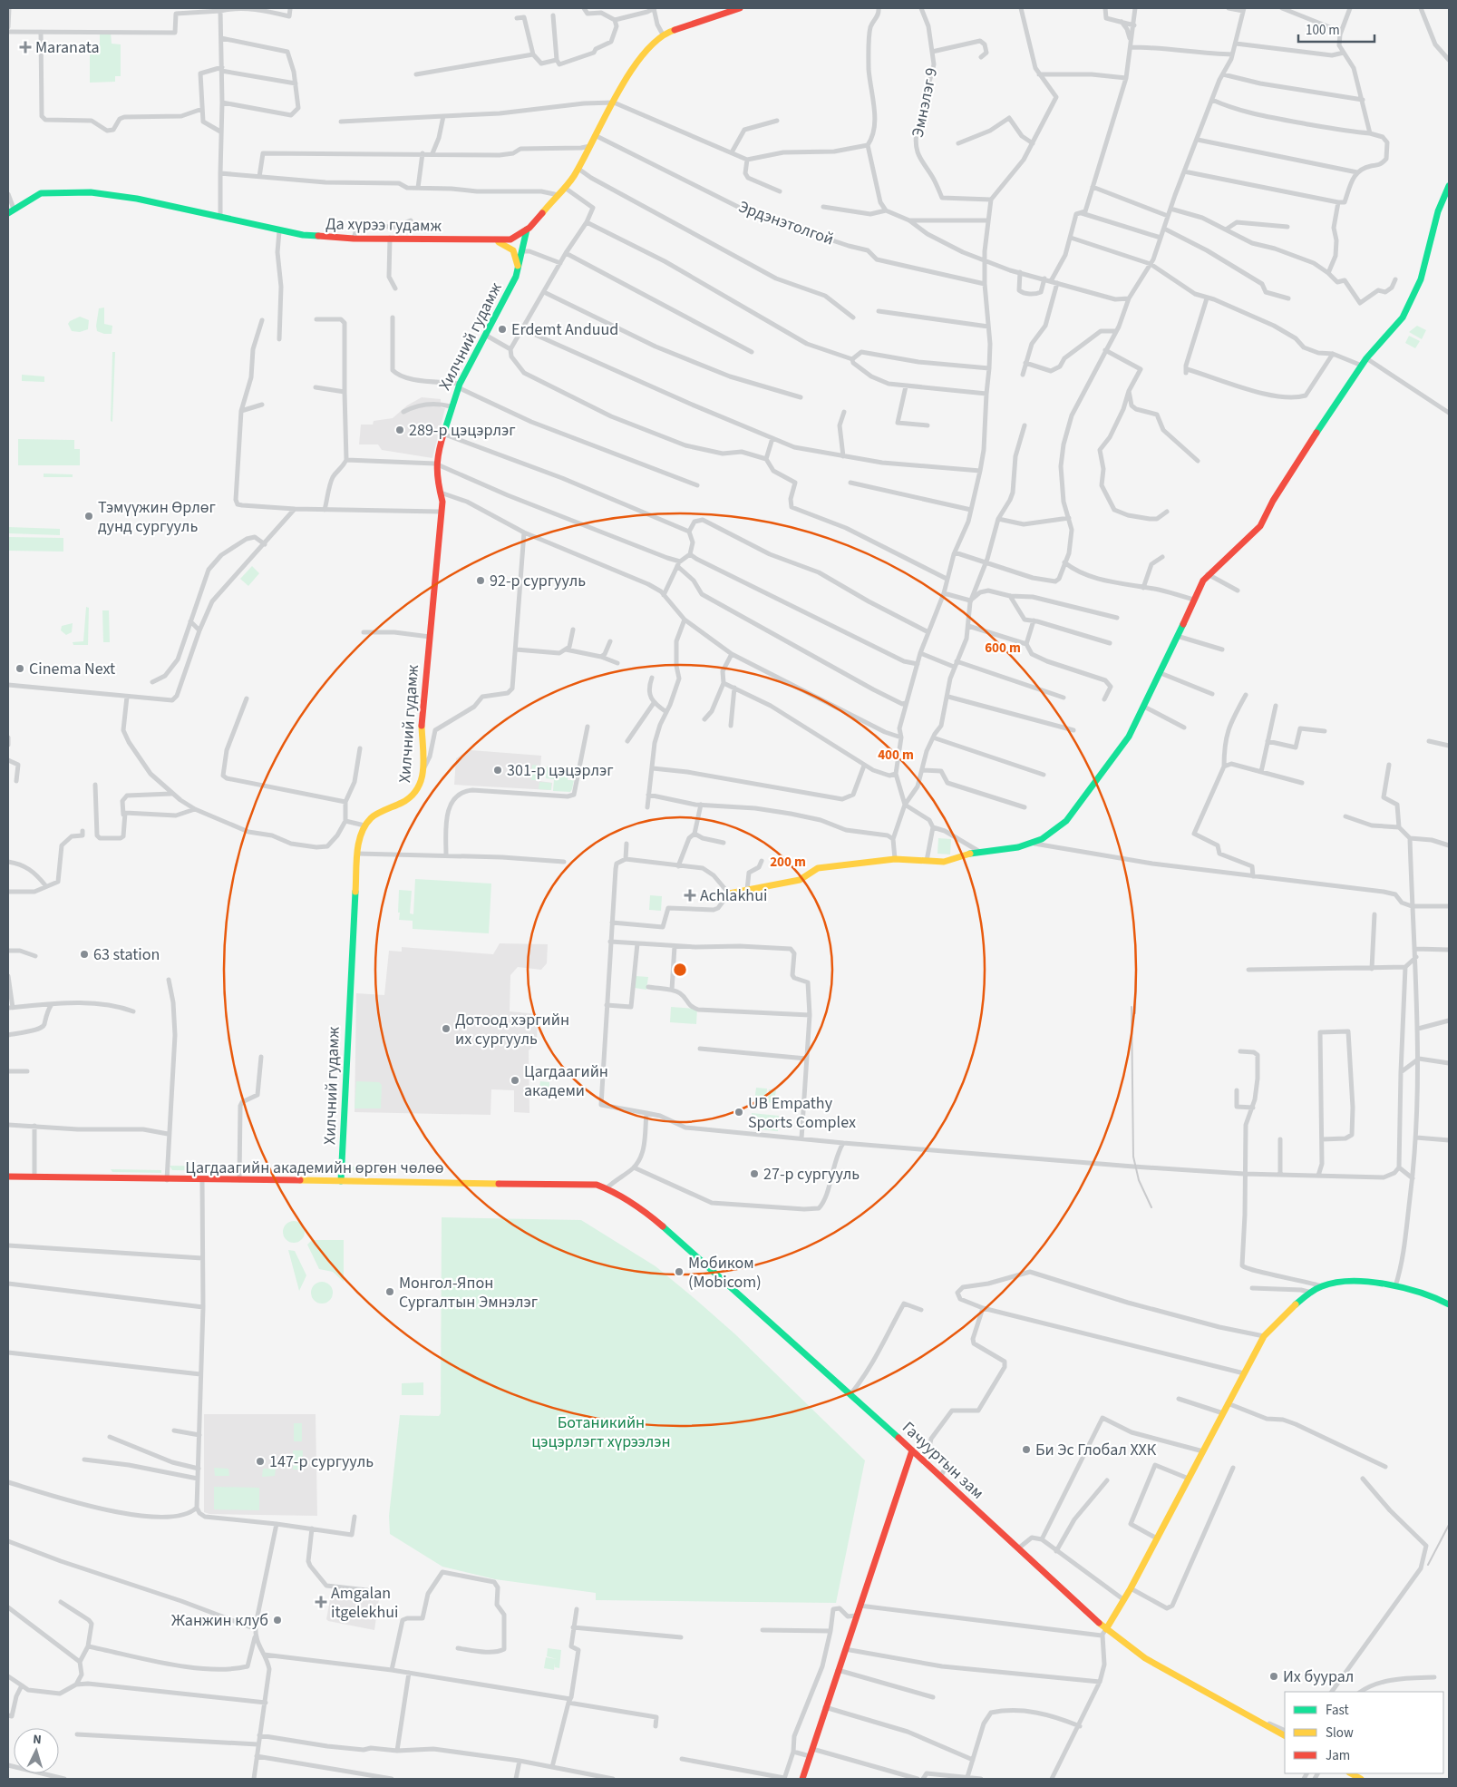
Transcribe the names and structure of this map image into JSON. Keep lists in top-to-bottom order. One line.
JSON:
{"streets":{"main road":["Да хүрээ гудамж","Хилчний гудамж","Цагдаагийн академийн өргөн чөлөө","Гачууртын зам"],"street":["Эмнэлэг 9","Эрдэнэтолгой"]},"crossings":[["Эрдэнэтолгой","Да хүрээ гудамж"],["Да хүрээ гудамж","Хилчний гудамж"],["Хилчний гудамж","Цагдаагийн академийн өргөн чөлөө"],["Цагдаагийн академийн өргөн чөлөө","Гачууртын зам"]],"parks":["Ботаникийн цэцэрлэгт хүрээлэн"],"places":{"health":["Maranata","Achlakhui","Amgalan itgelekhui"],"other":["Erdemt Anduud","289-р цэцэрлэг","Тэмүүжин Өрлөг дунд сургууль","92-р сургууль","Cinema Next","301-р цэцэрлэг","63 station","Дотоод хэргийн их сургууль","Цагдаагийн академи","UB Empathy Sports Complex","27-р сургууль","Мобиком (Mobicom)","Монгол-Япон Сургалтын Эмнэлэг","Би Эс Глобал ХХК","147-р сургууль","Жанжин клуб","Их буурал"]},"legend":["Fast","Slow","Jam"],"scale_bar":"100 m","north":"top","rings":["600 m","400 m","200 m"]}
